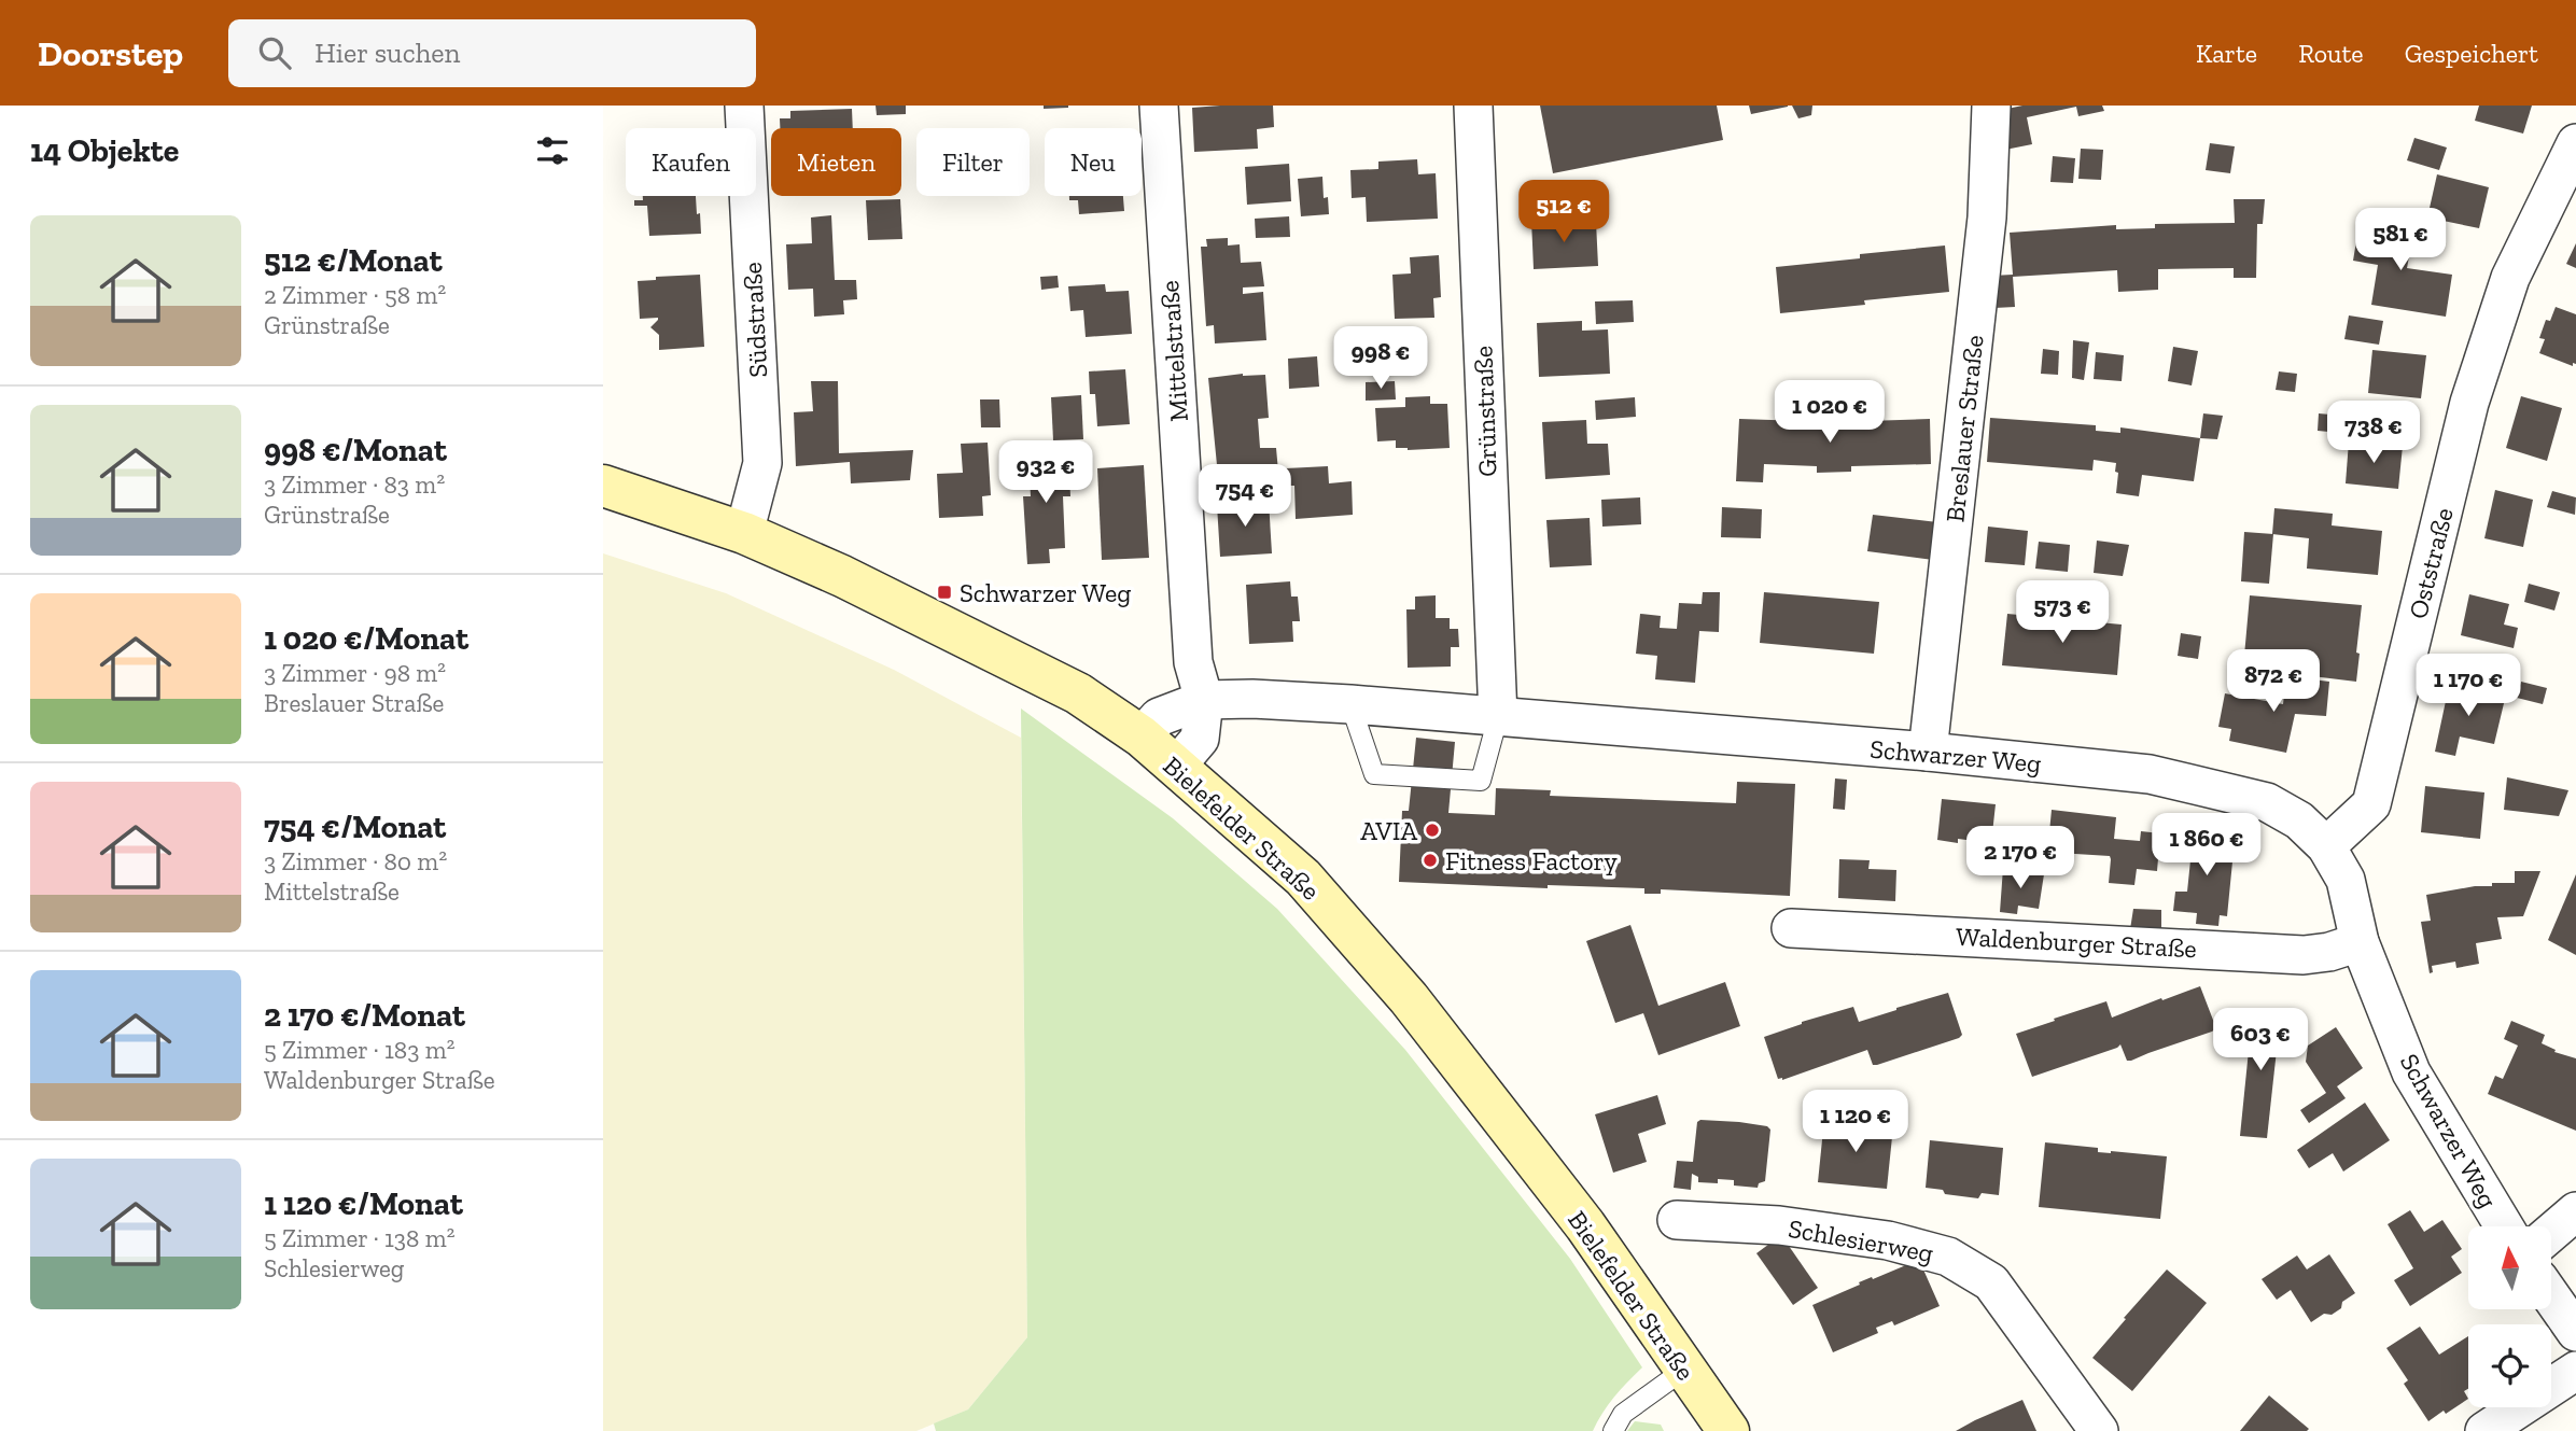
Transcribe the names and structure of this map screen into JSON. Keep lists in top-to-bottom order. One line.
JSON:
{"streets":{"main road":["Bielefelder Straße"],"street":["Südstraße","Mittelstraße","Grünstraße","Breslauer Straße","Oststraße","Schwarzer Weg","Waldenburger Straße","Schlesierweg"]},"crossings":[["Südstraße","Bielefelder Straße"],["Mittelstraße","Schwarzer Weg"],["Mittelstraße","Bielefelder Straße"],["Grünstraße","Schwarzer Weg"],["Breslauer Straße","Schwarzer Weg"],["Oststraße","Schwarzer Weg"],["Schwarzer Weg","Bielefelder Straße"],["Schwarzer Weg","Waldenburger Straße"]],"places":{"transit":["Schwarzer Weg"],"other":["AVIA","Fitness Factory"]},"north":"top","page":{"header":"Doorstep","search":"Hier suchen","nav":["Karte","Route","Gespeichert"],"heading":"14 Objekte","chip":["Kaufen","Mieten","Filter","Neu"],"price":["512 €","581 €","998 €","1 020 €","738 €","932 €","754 €","573 €","872 €","1 170 €","1 860 €","2 170 €","603 €","1 120 €"],"list":[{"name":"512 €/Monat","note":"2 Zimmer · 58 m² · Grünstraße"},{"name":"998 €/Monat","note":"3 Zimmer · 83 m² · Grünstraße"},{"name":"1 020 €/Monat","note":"3 Zimmer · 98 m² · Breslauer Straße"},{"name":"754 €/Monat","note":"3 Zimmer · 80 m² · Mittelstraße"},{"name":"2 170 €/Monat","note":"5 Zimmer · 183 m² · Waldenburger Straße"},{"name":"1 120 €/Monat","note":"5 Zimmer · 138 m² · Schlesierweg"}]}}
